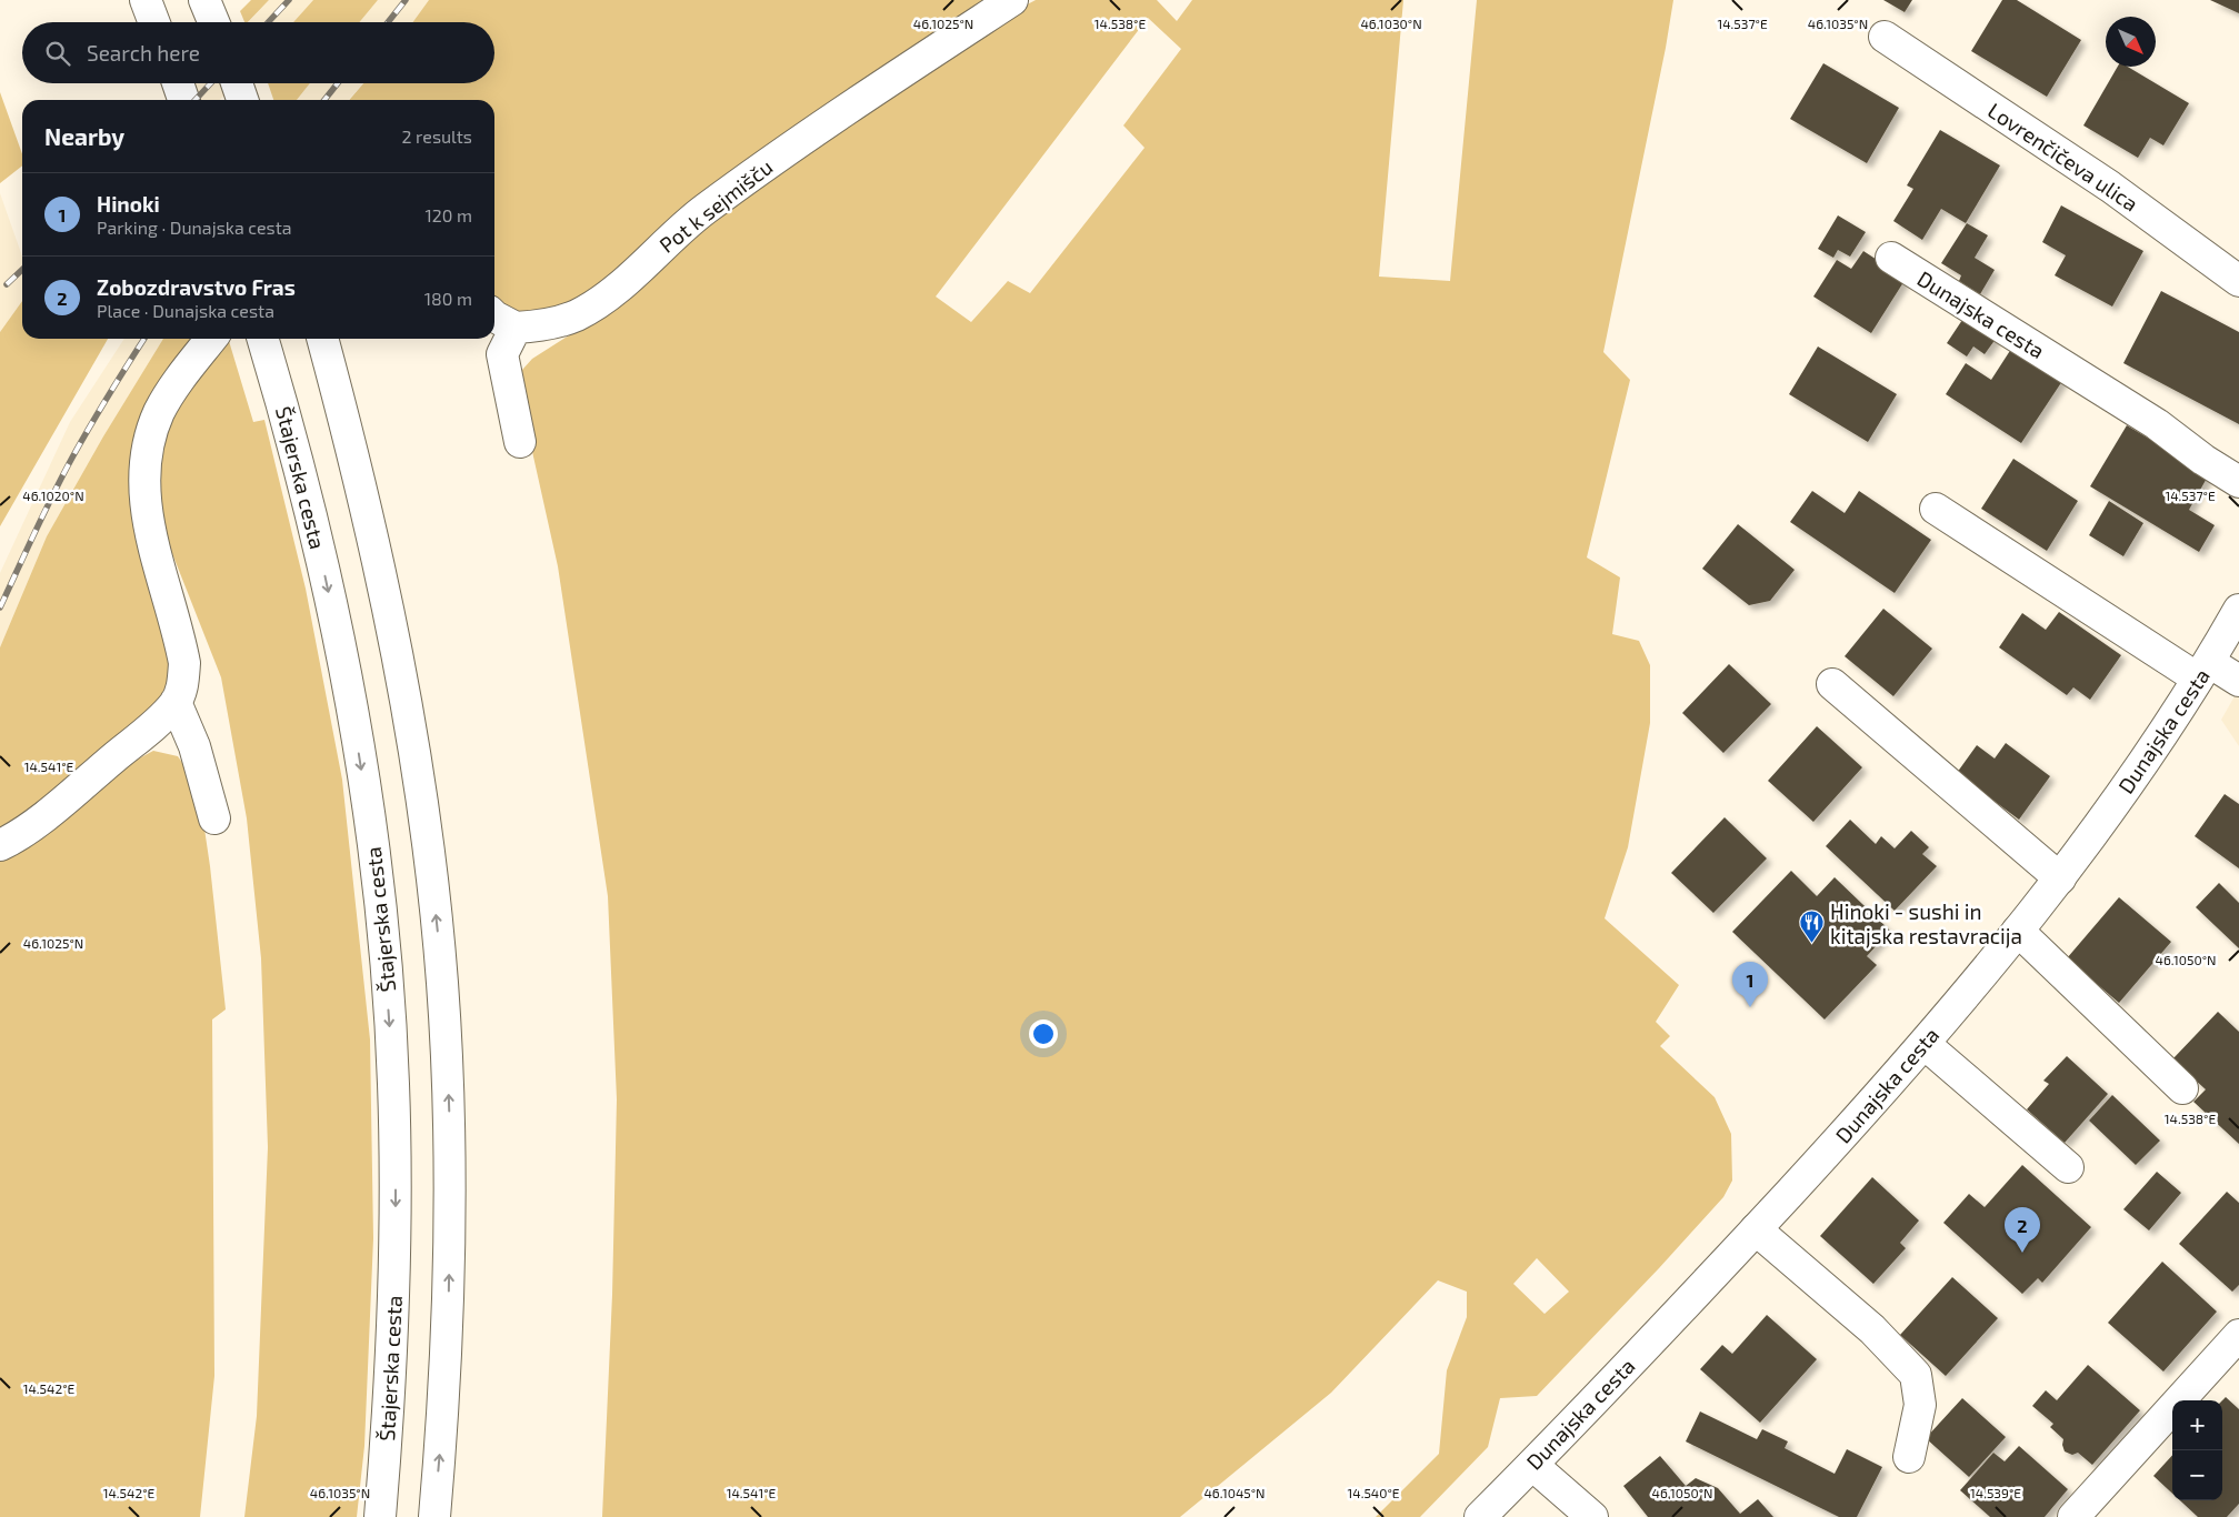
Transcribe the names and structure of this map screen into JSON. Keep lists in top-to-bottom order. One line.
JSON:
{"streets":{"main road":["Lovrenčičeva ulica","Pot k sejmišču","Dunajska cesta","Štajerska cesta"]},"places":{"restaurant":["Hinoki - sushi in kitajska restavracija"]},"north":"bottom right","page":{"search":"Search here","heading":["Nearby","2 results"],"list":[{"mark":"1","name":"Hinoki","note":"Parking · Dunajska cesta","value":"120 m"},{"mark":"2","name":"Zobozdravstvo Fras","note":"Place · Dunajska cesta","value":"180 m"}],"pins":["1","2"],"map_buttons":["+","−"]},"coordinates":["46.1025°N","14.538°E","46.1030°N","14.537°E","46.1035°N","46.1020°N","14.541°E","46.1050°N","14.542°E","46.1045°N","14.540°E","14.539°E"]}
